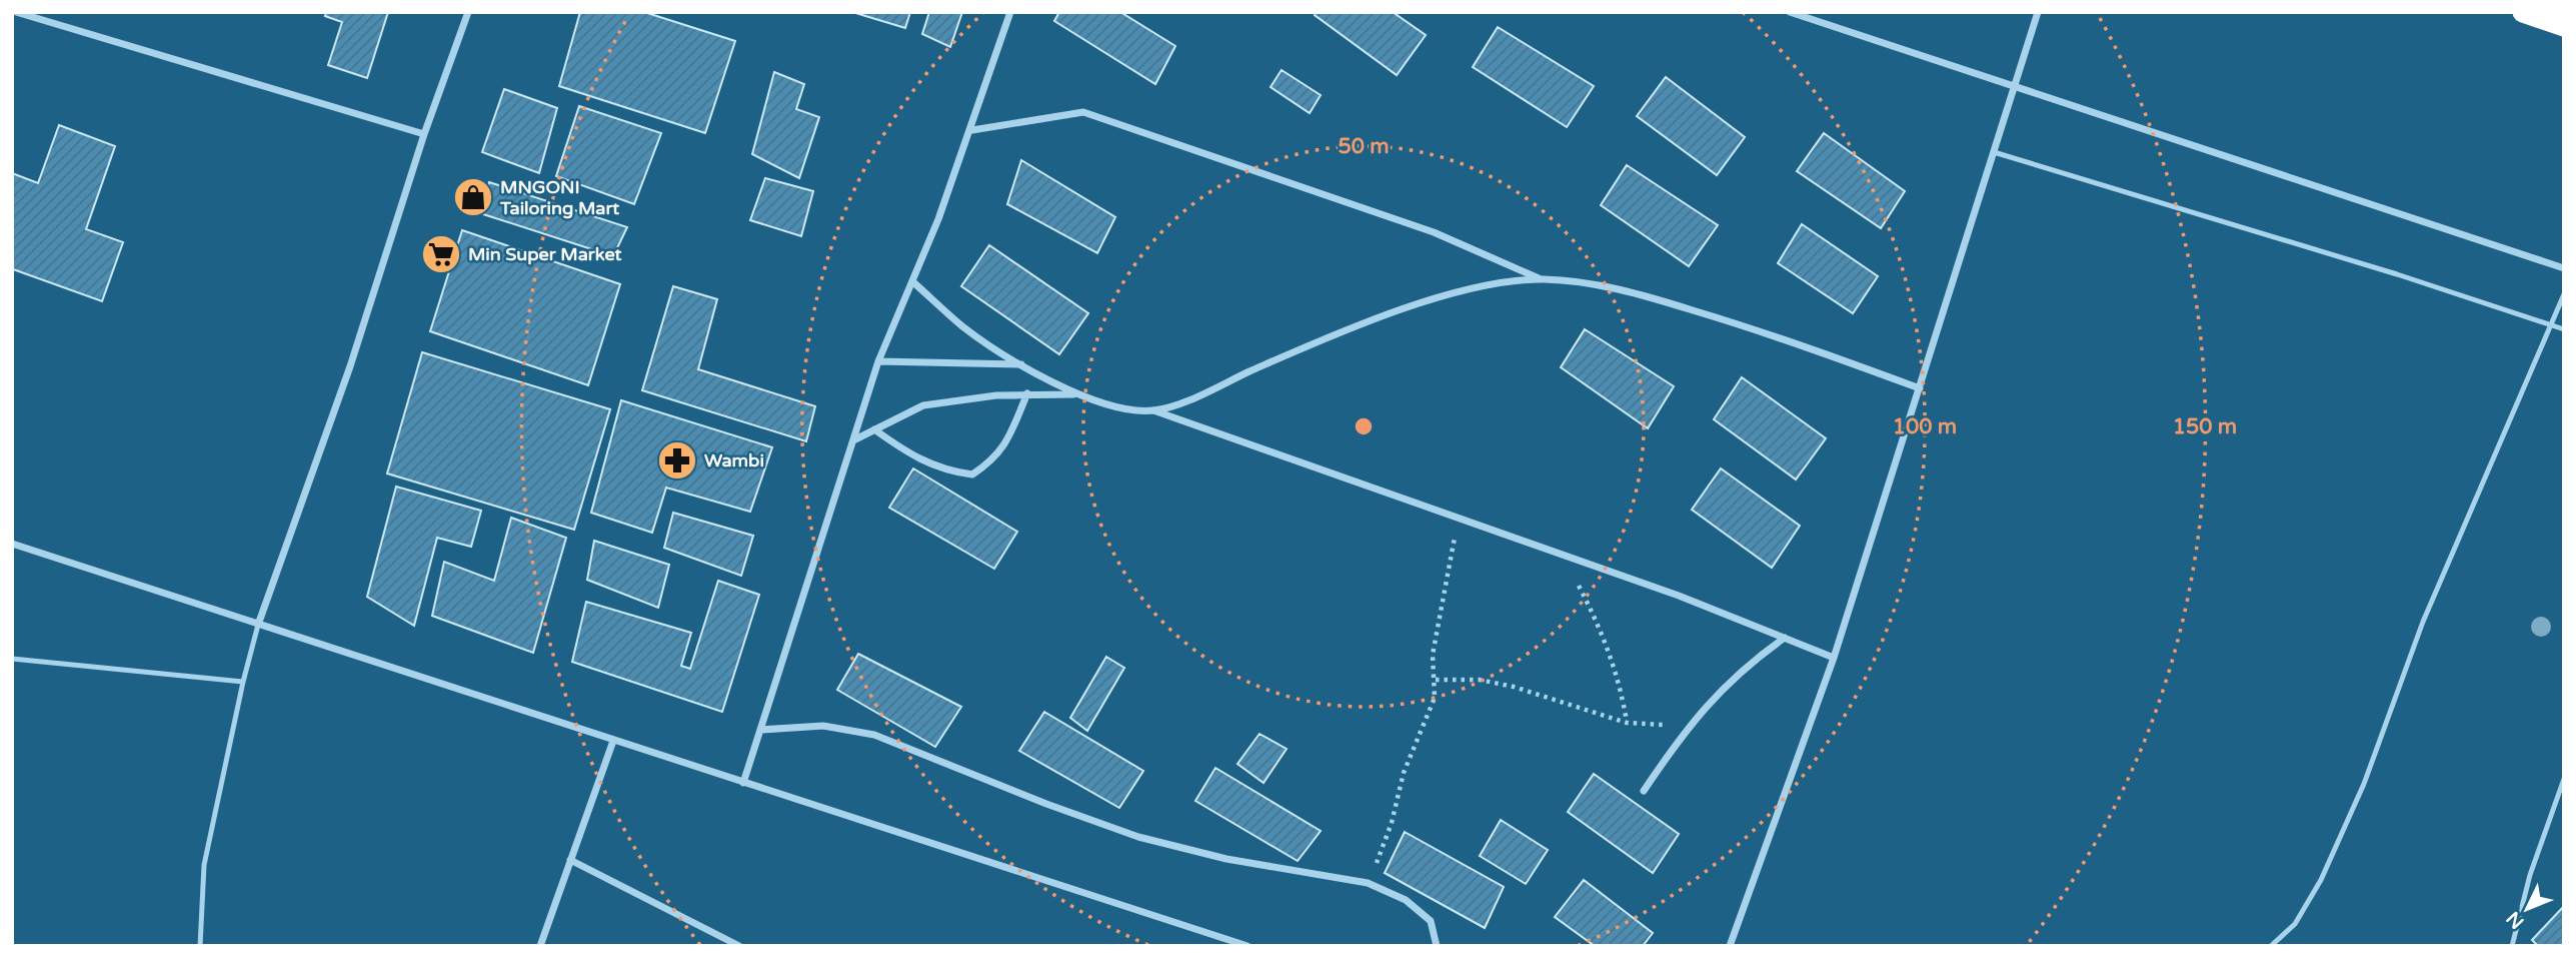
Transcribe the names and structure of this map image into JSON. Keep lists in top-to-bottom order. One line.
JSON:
{"places":{"shop":["MNGONI Tailoring Mart"],"supermarket":["Min Super Market"],"pharmacy":["Wambi"]},"north":"bottom left","rings":["50 m","100 m","150 m"]}
